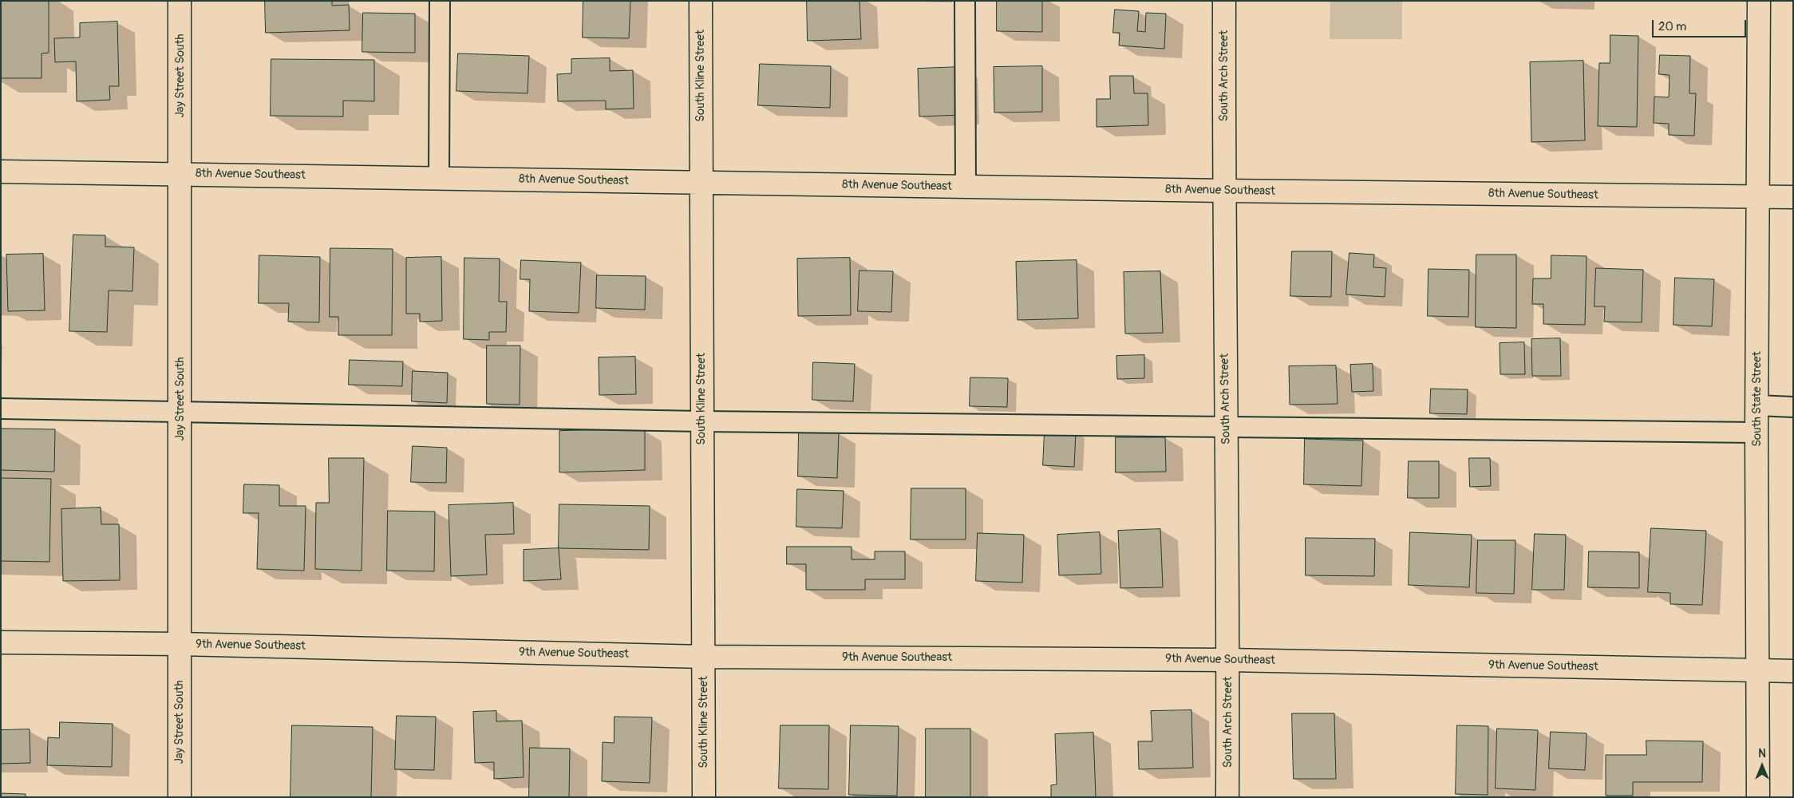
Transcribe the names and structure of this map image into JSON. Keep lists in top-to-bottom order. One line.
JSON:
{"streets":{"street":["Jay Street South","South Kline Street","South Arch Street","8th Avenue Southeast","South State Street","9th Avenue Southeast"]},"crossings":[["Jay Street South","8th Avenue Southeast"],["Jay Street South","9th Avenue Southeast"],["South Kline Street","8th Avenue Southeast"],["South Kline Street","9th Avenue Southeast"],["South Arch Street","8th Avenue Southeast"],["South Arch Street","9th Avenue Southeast"],["8th Avenue Southeast","South State Street"],["South State Street","9th Avenue Southeast"]],"scale_bar":"20 m","north":"top"}
